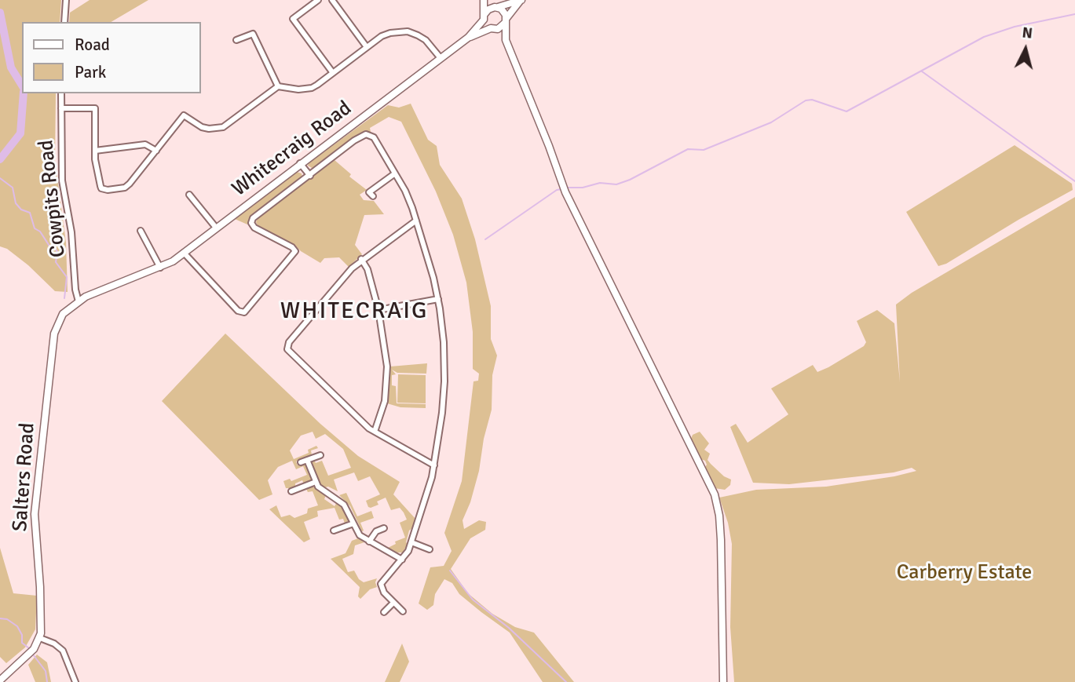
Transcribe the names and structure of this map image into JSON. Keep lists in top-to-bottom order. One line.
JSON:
{"streets":{"main road":["Whitecraig Road","Salters Road"],"street":["Cowpits Road"]},"crossings":[["Whitecraig Road","Cowpits Road"],["Whitecraig Road","Salters Road"],["Cowpits Road","Salters Road"]],"districts":["WHITECRAIG"],"parks":["Carberry Estate"],"legend":["Road","Park"],"north":"top"}
